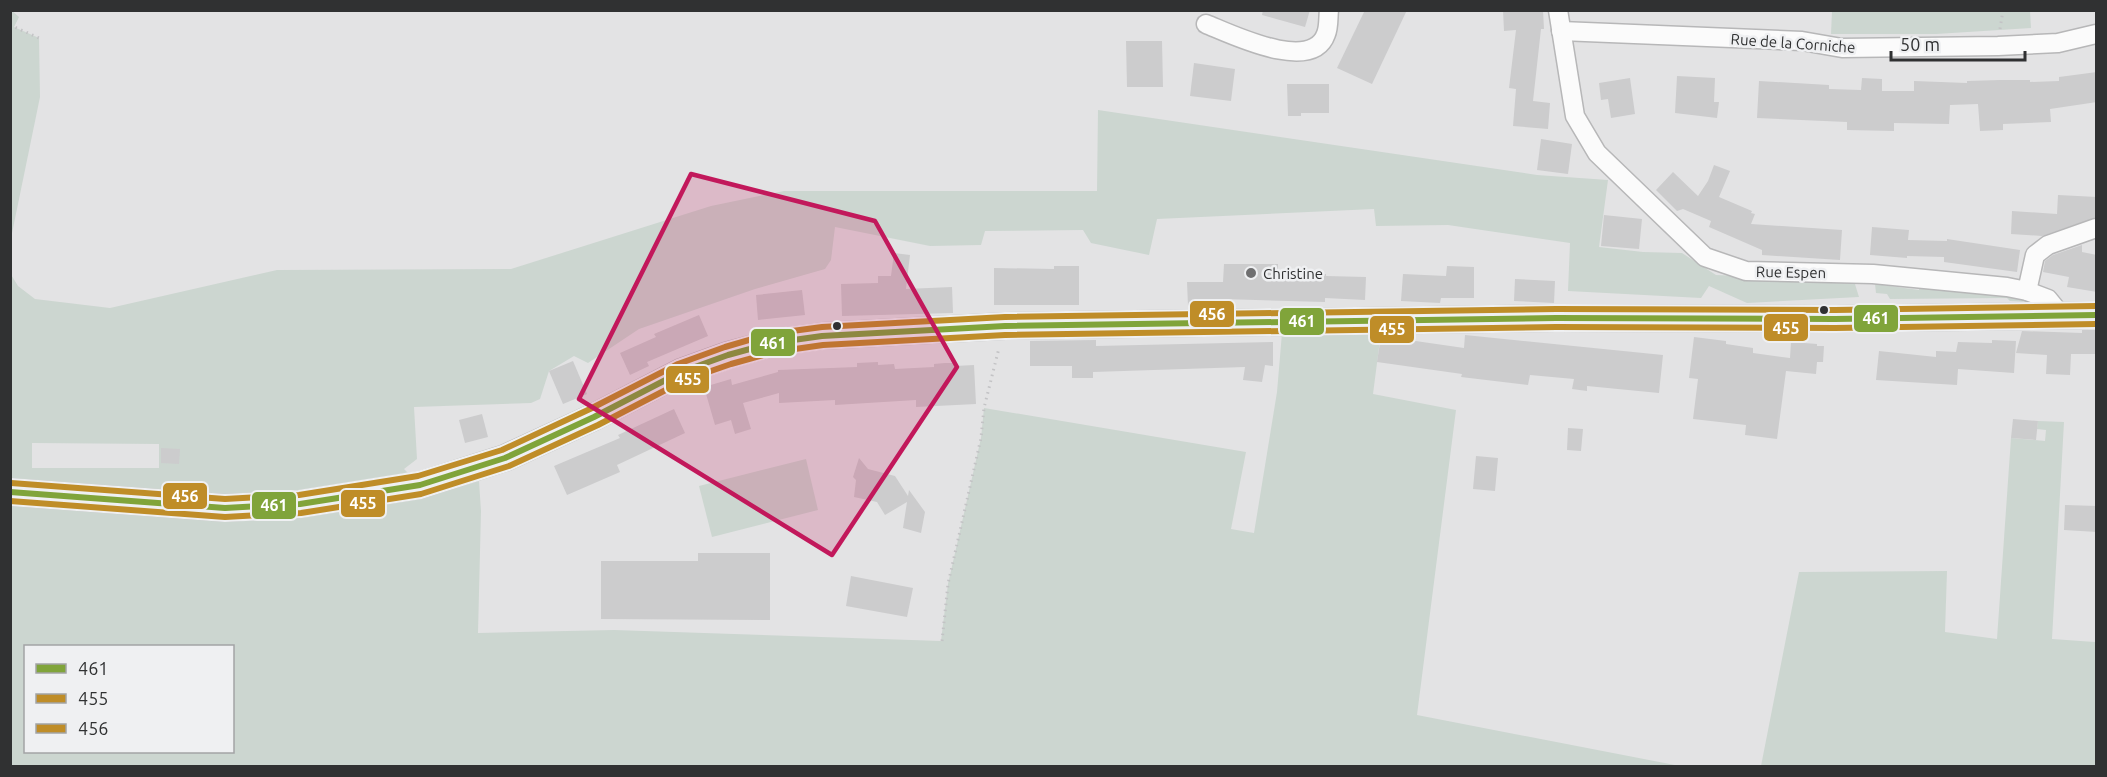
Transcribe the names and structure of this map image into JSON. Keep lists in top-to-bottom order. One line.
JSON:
{"streets":{"street":["Rue de la Corniche","Rue Espen"]},"crossings":[["Rue de la Corniche","Rue Espen"]],"places":["Christine"],"lines":["transit line 456","transit line 461","transit line 455"],"legend":["461","455","456"],"scale_bar":"50 m"}
